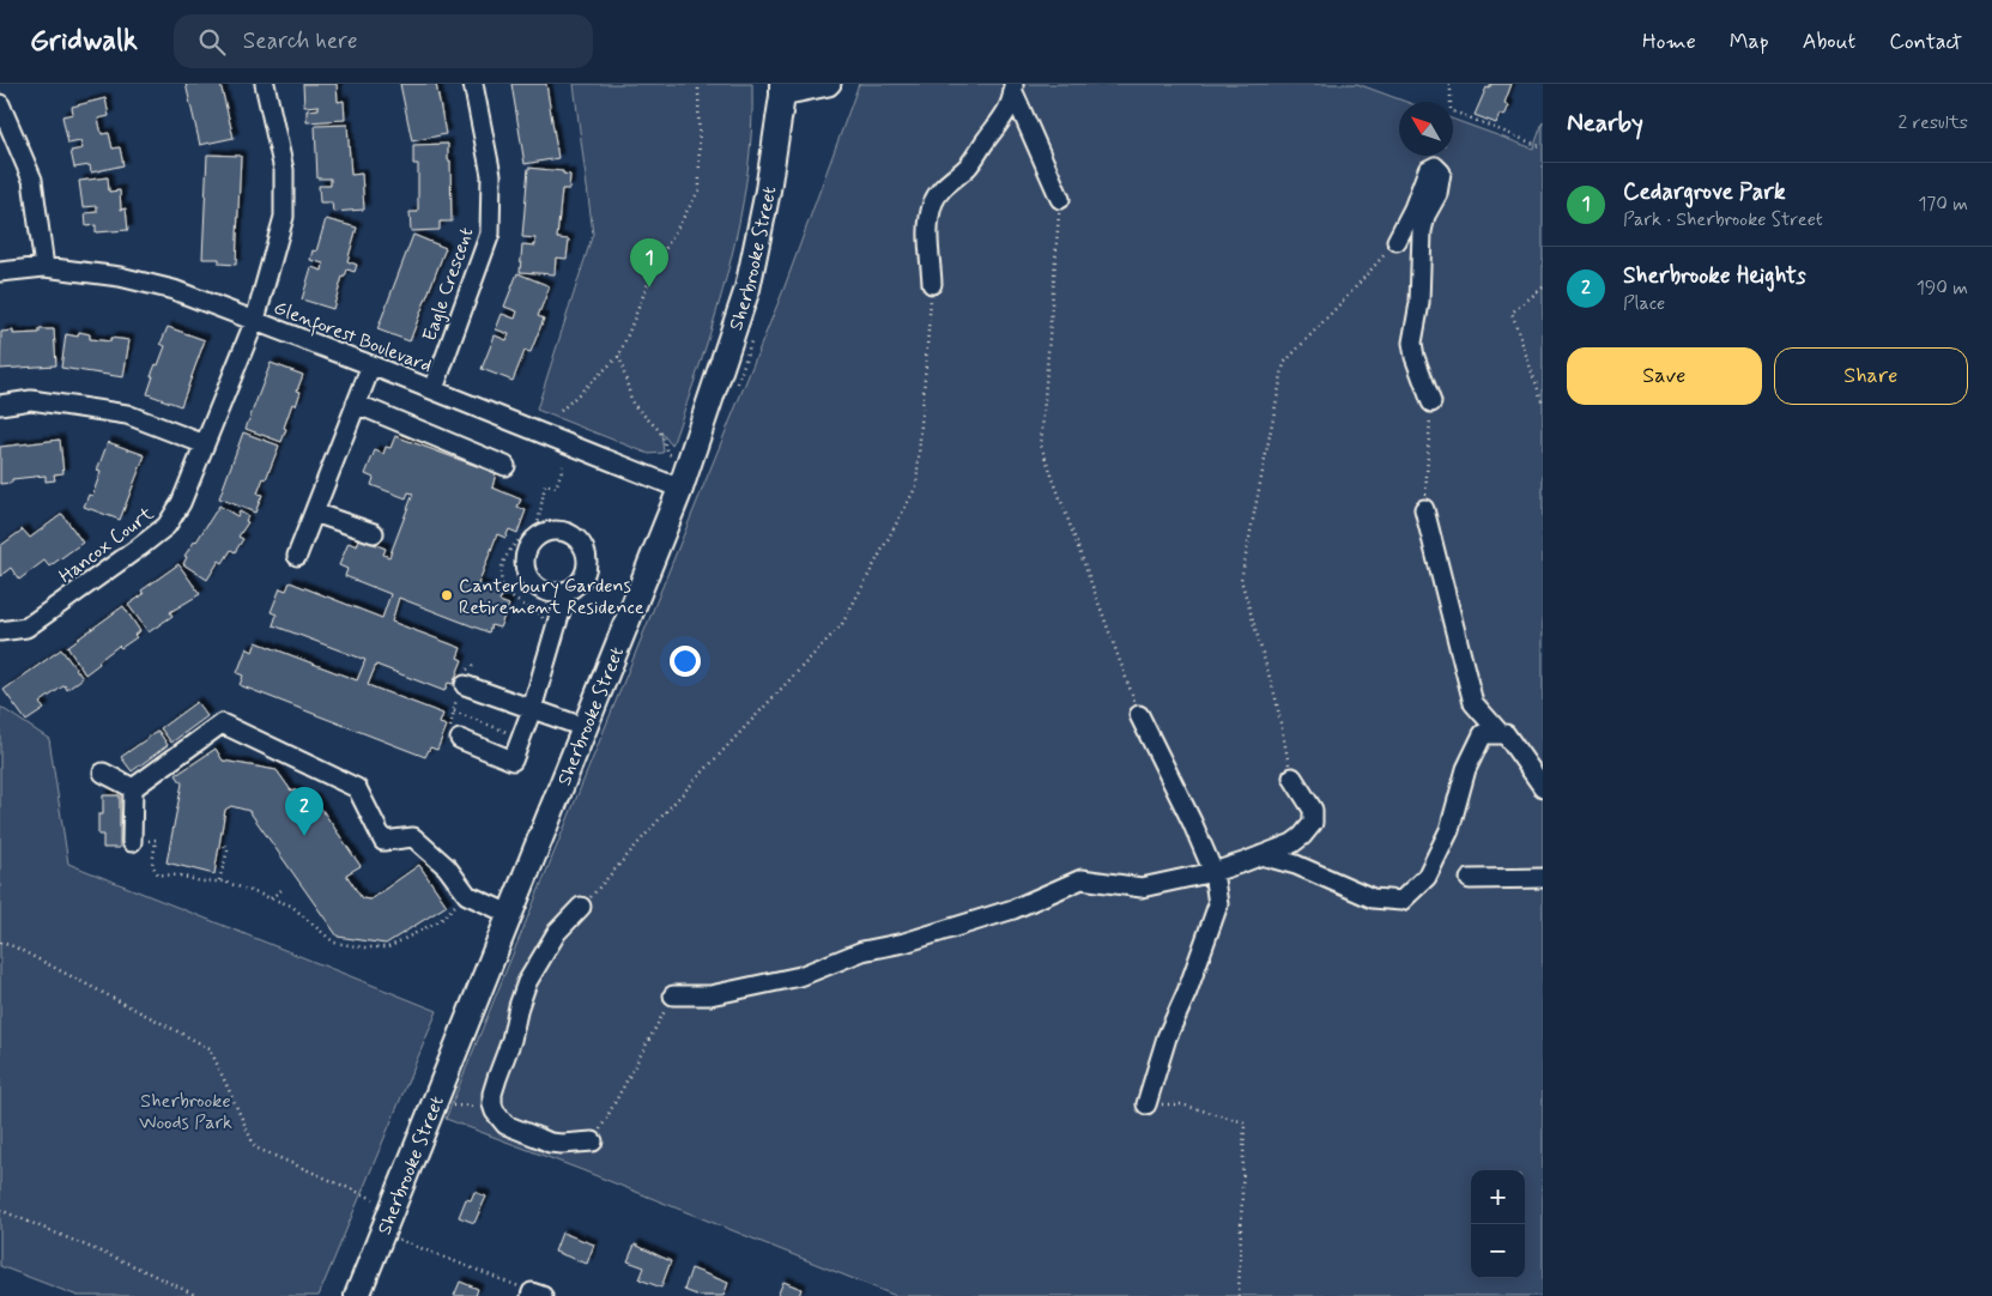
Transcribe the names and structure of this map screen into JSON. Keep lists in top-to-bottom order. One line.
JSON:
{"streets":{"main road":["Sherbrooke Street"],"street":["Eagle Crescent","Glenforest Boulevard","Hancox Court"]},"crossings":[["Sherbrooke Street","Glenforest Boulevard"],["Eagle Crescent","Glenforest Boulevard"],["Glenforest Boulevard","Hancox Court"]],"parks":["Sherbrooke Woods Park"],"places":["Canterbury Gardens Retirement Residence"],"north":"top left","page":{"header":"Gridwalk","search":"Search here","nav":["Home","Map","About","Contact"],"heading":["Nearby","2 results"],"list":[{"mark":"1","name":"Cedargrove Park","note":"Park · Sherbrooke Street","value":"170 m"},{"mark":"2","name":"Sherbrooke Heights","note":"Place","value":"190 m"}],"pins":["1","2"],"buttons":["Save","Share"],"map_buttons":["+","−"]}}
